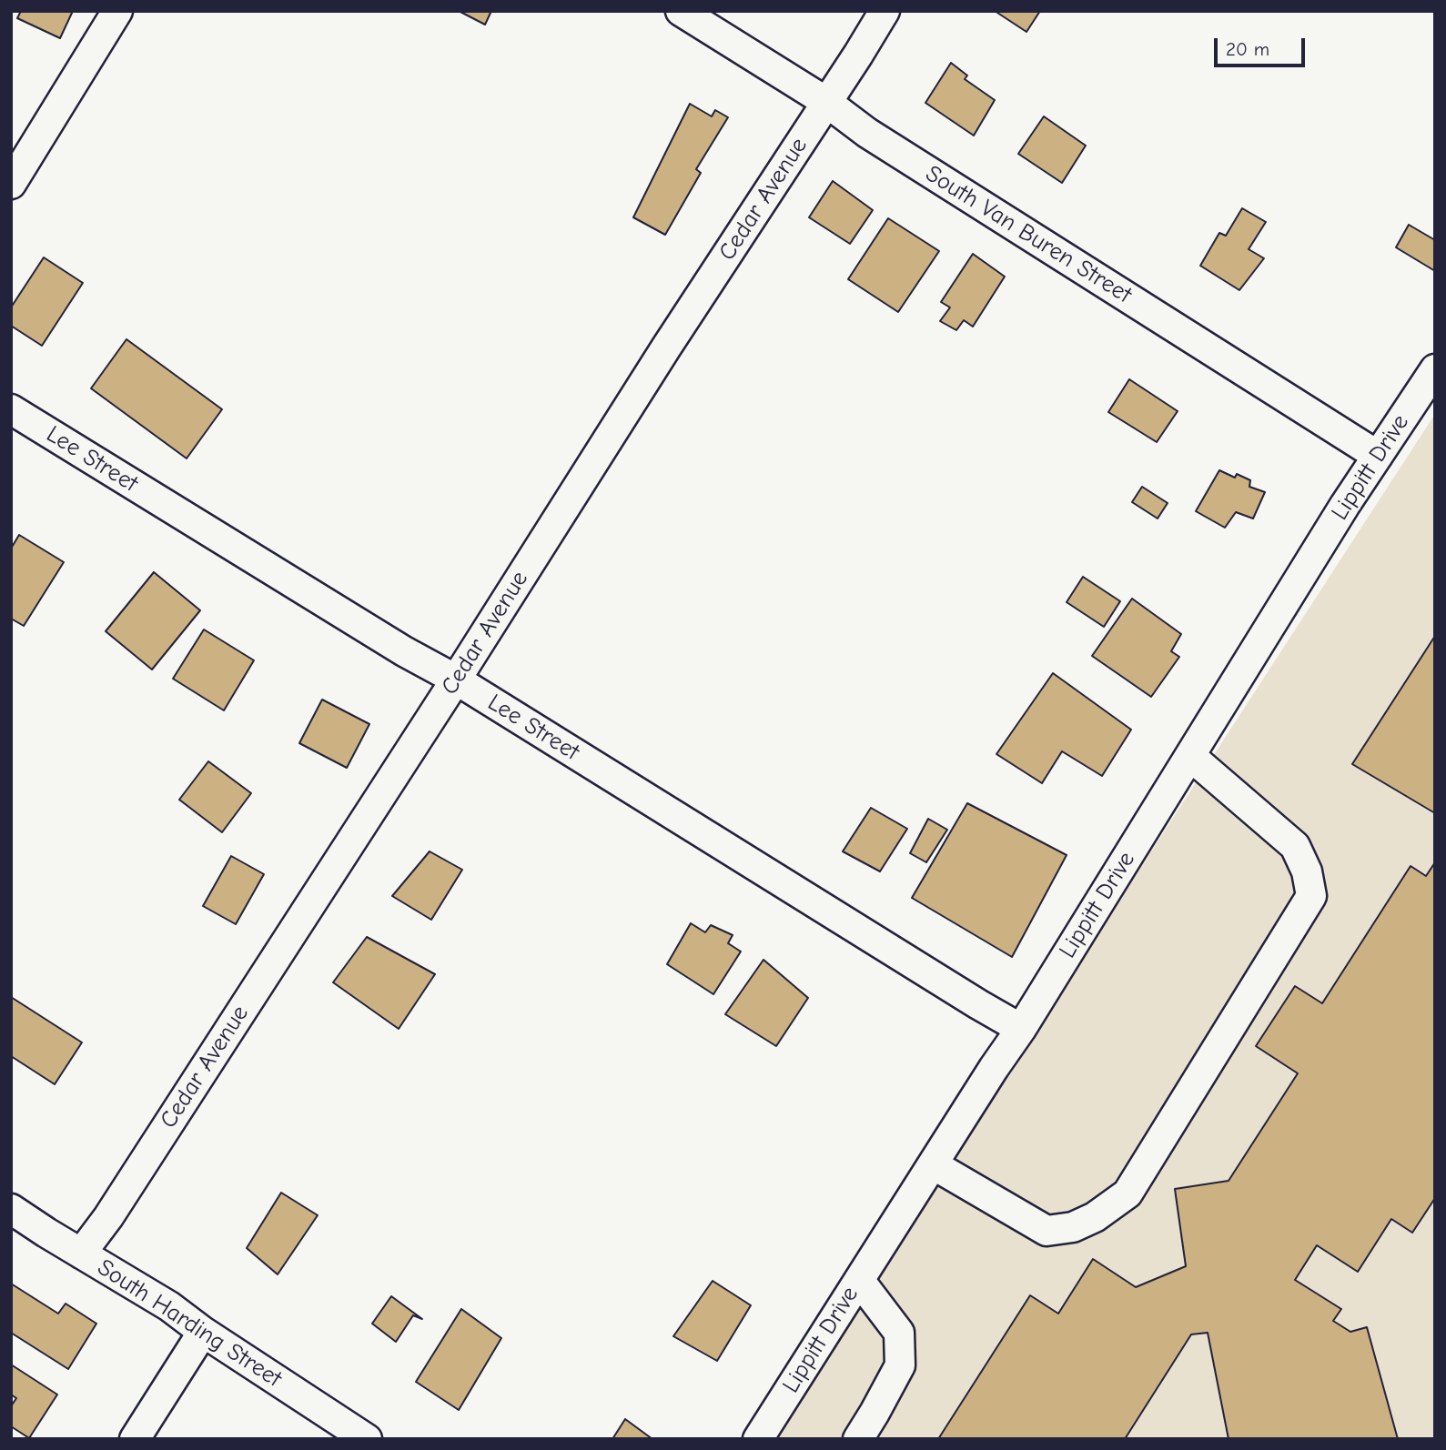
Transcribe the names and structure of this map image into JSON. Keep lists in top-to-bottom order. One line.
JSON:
{"streets":{"street":["Cedar Avenue","South Van Buren Street","Lee Street","Lippitt Drive","South Harding Street"]},"crossings":[["Cedar Avenue","South Van Buren Street"],["Cedar Avenue","Lee Street"],["Cedar Avenue","South Harding Street"],["South Van Buren Street","Lippitt Drive"],["Lee Street","Lippitt Drive"]],"scale_bar":"20 m"}
